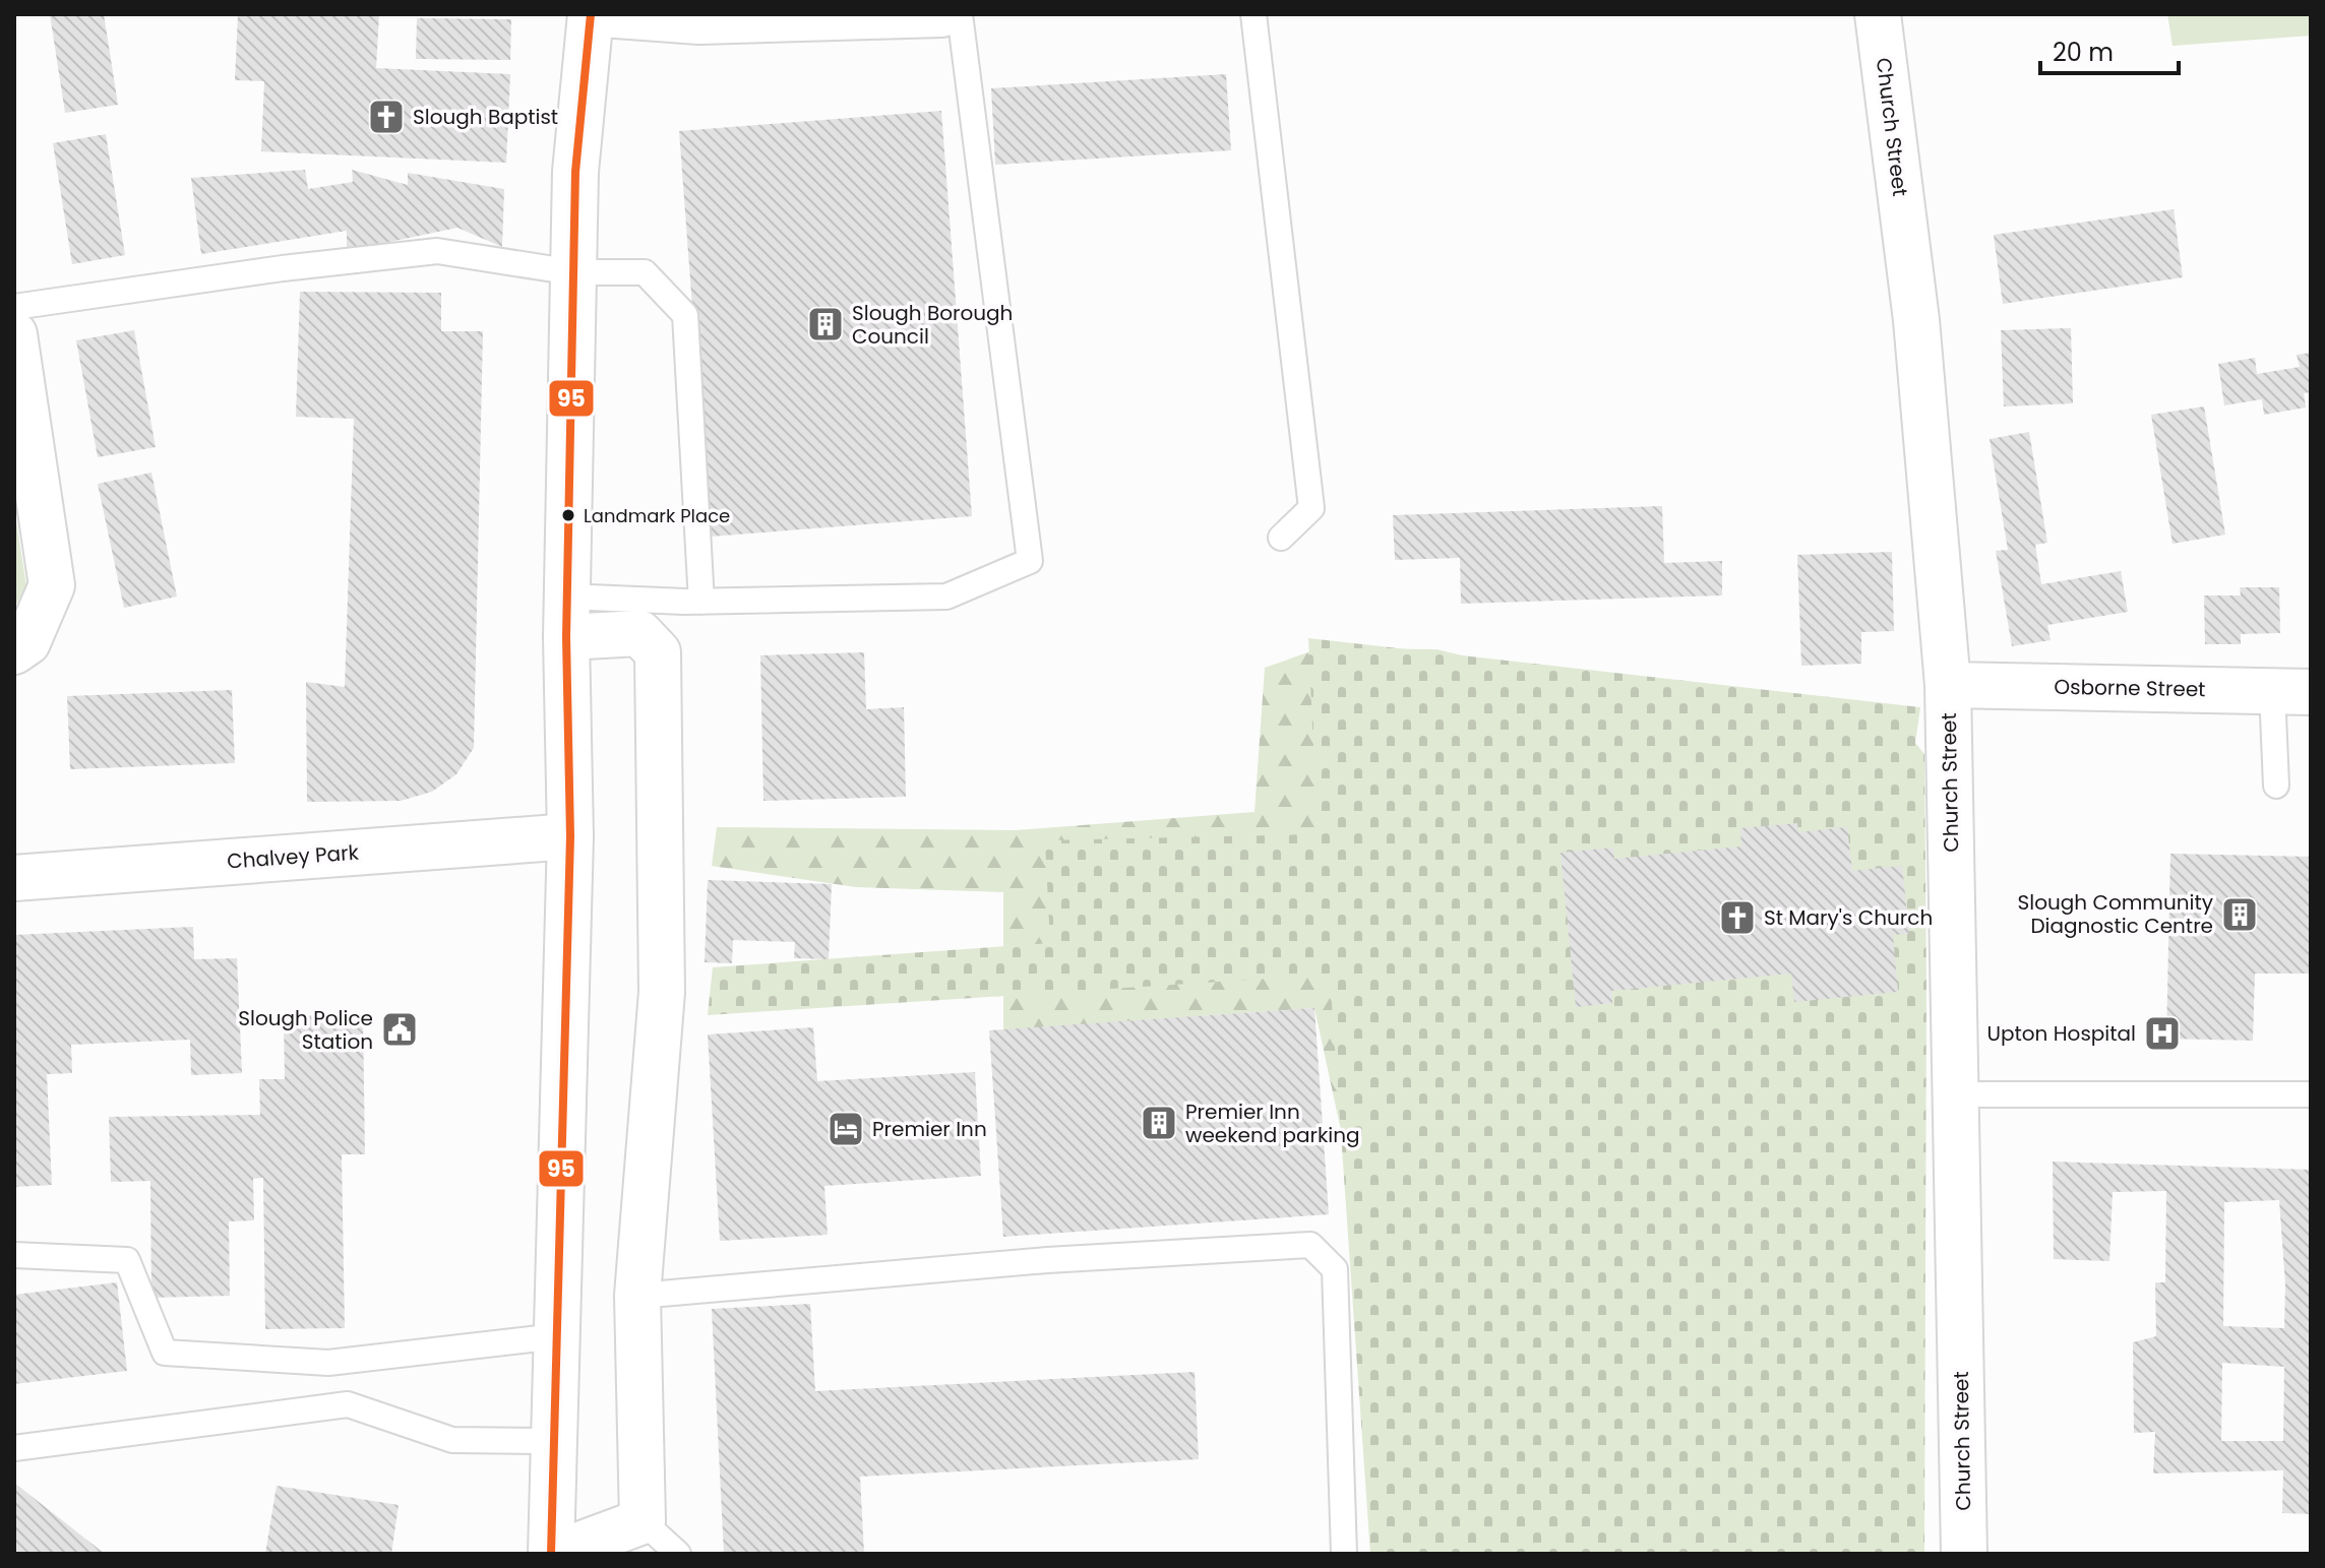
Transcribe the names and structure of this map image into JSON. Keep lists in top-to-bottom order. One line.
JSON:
{"streets":{"street":["Church Street","Osborne Street","Chalvey Park"]},"crossings":[["Church Street","Osborne Street"]],"places":{"church":["Slough Baptist","St Mary's Church"],"building":["Slough Borough Council","Slough Community Diagnostic Centre","Premier Inn weekend parking"],"other":["Landmark Place"],"public building":["Slough Police Station"],"hospital":["Upton Hospital"],"hotel":["Premier Inn"]},"lines":["transit line 95"],"scale_bar":"20 m"}
